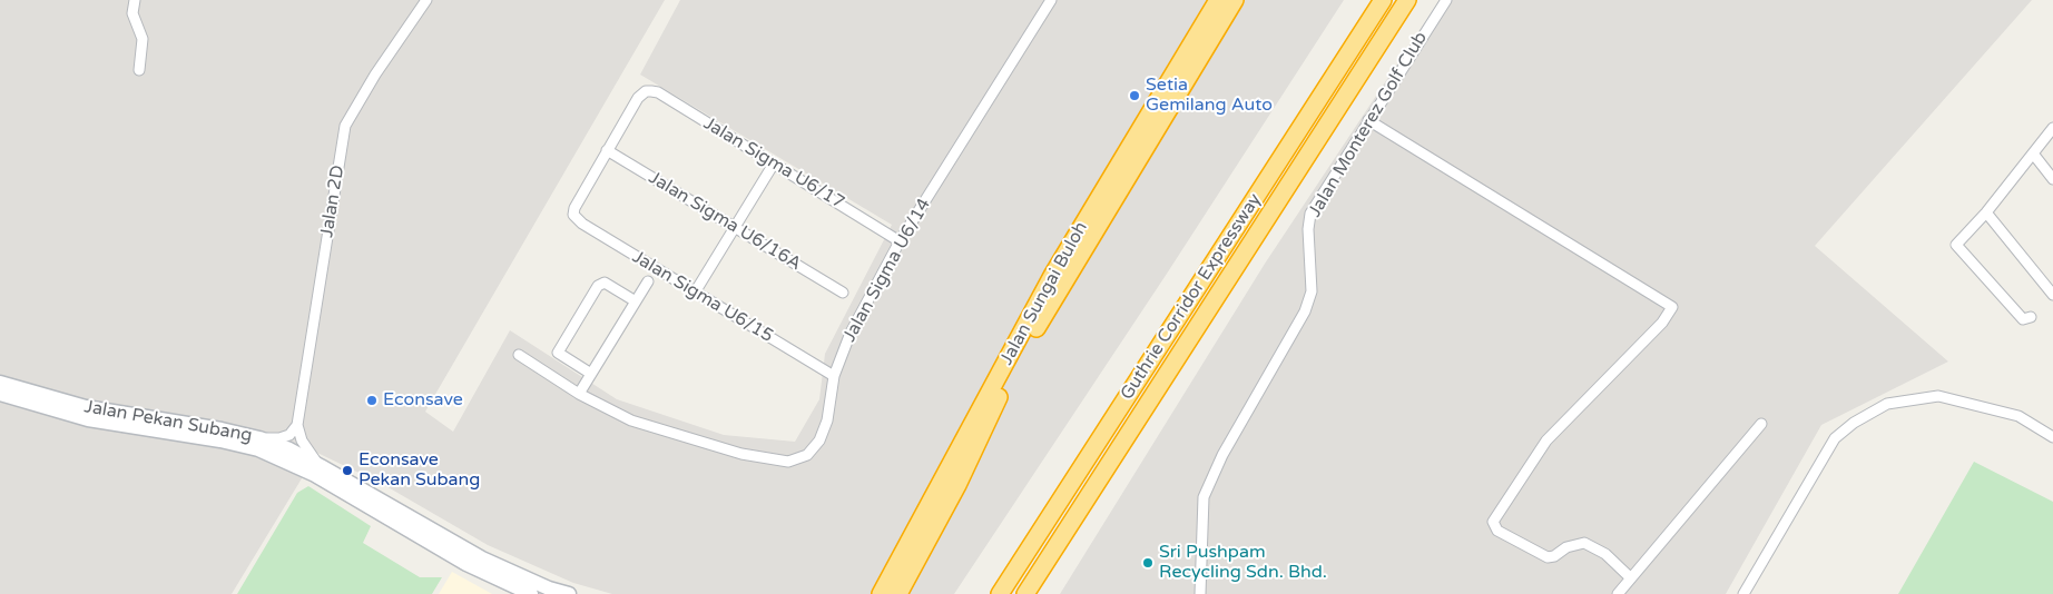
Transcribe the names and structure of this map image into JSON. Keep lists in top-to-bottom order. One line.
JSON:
{"streets":{"highway":["Jalan Sungai Buloh","Guthrie Corridor Expressway"],"main road":["Jalan Pekan Subang"],"street":["Jalan Monterez Golf Club","Jalan Sigma U6/17","Jalan 2D","Jalan Sigma U6/16A","Jalan Sigma U6/14","Jalan Sigma U6/15"]},"crossings":[["Jalan Sigma U6/17","Jalan Sigma U6/16A"],["Jalan Sigma U6/17","Jalan Sigma U6/14"],["Jalan Sigma U6/17","Jalan Sigma U6/15"],["Jalan 2D","Jalan Pekan Subang"],["Jalan Sigma U6/16A","Jalan Sigma U6/15"],["Jalan Sigma U6/14","Jalan Sigma U6/15"]],"places":["Setia Gemilang Auto","Econsave","Econsave Pekan Subang","Sri Pushpam Recycling Sdn. Bhd."]}
